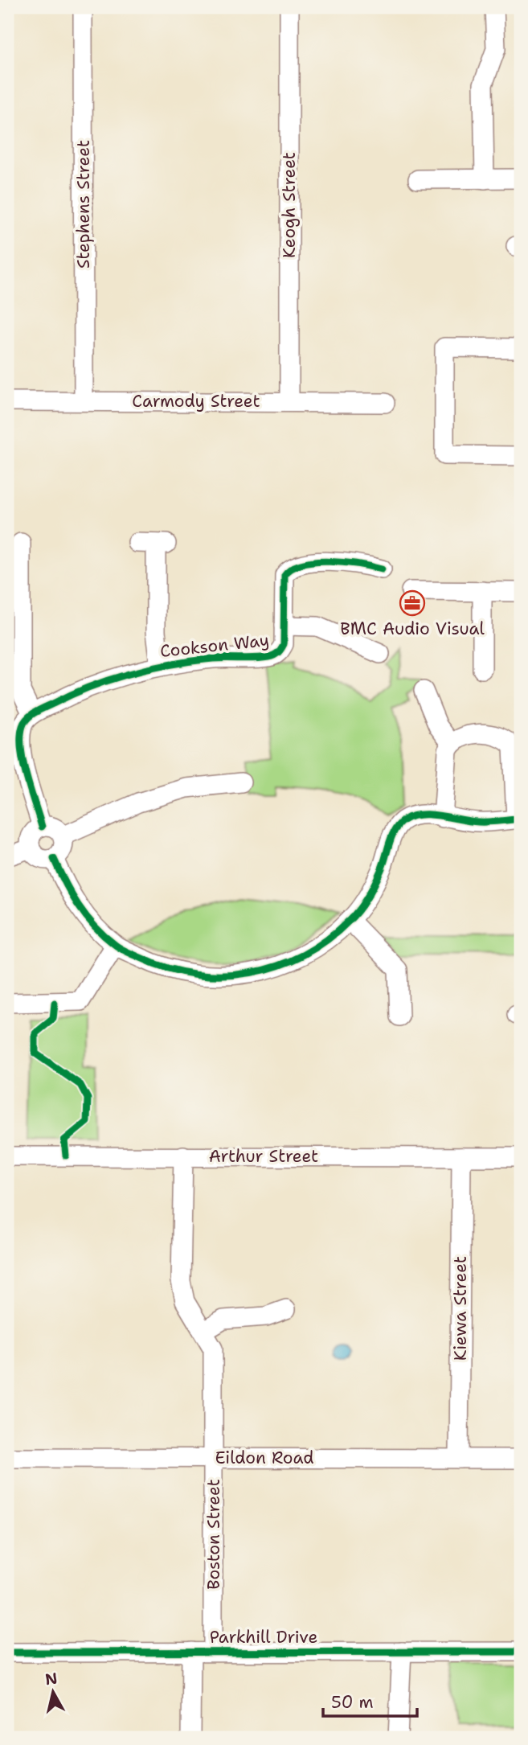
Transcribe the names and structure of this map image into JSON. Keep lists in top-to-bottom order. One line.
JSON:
{"streets":{"street":["Stephens Street","Keogh Street","Carmody Street","Cookson Way","Arthur Street","Kiewa Street","Eildon Road","Boston Street","Parkhill Drive"]},"crossings":[["Stephens Street","Carmody Street"],["Keogh Street","Carmody Street"],["Arthur Street","Kiewa Street"],["Arthur Street","Boston Street"],["Kiewa Street","Eildon Road"],["Eildon Road","Boston Street"],["Boston Street","Parkhill Drive"]],"places":{"office":["BMC Audio Visual"]},"scale_bar":"50 m","north":"top"}
